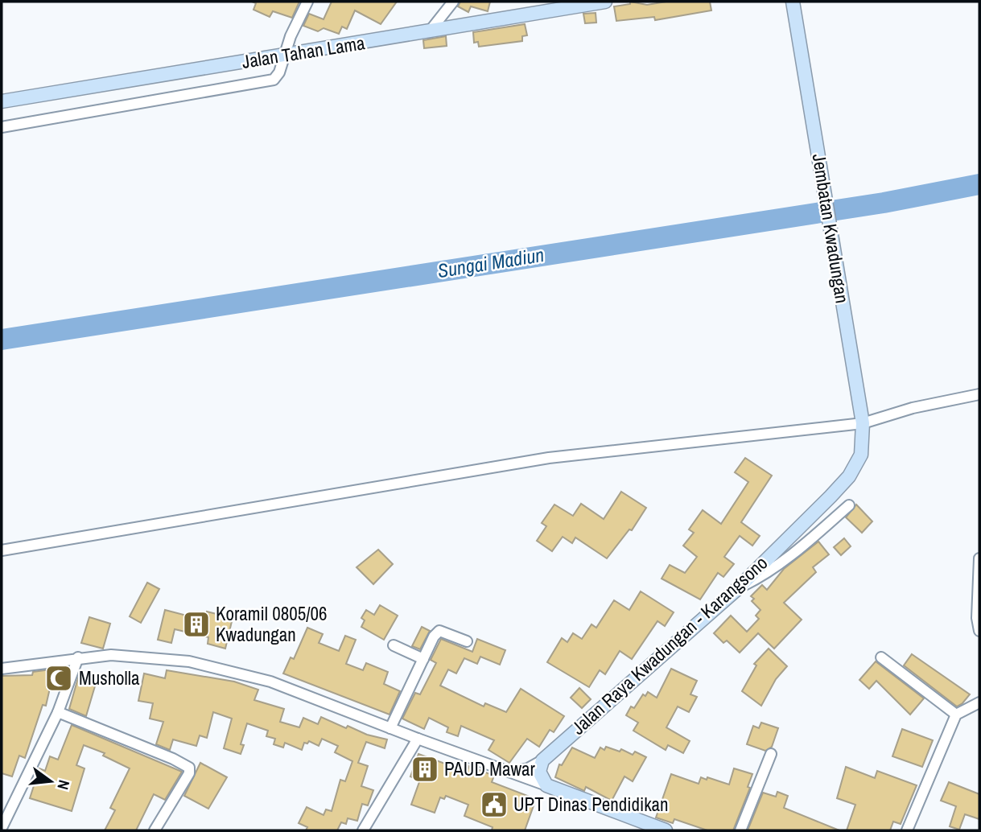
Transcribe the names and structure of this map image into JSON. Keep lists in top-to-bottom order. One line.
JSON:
{"streets":{"main road":["Jalan Tahan Lama","Jembatan Kwadungan","Jalan Raya Kwadungan - Karangsono"]},"crossings":[["Jembatan Kwadungan","Jalan Raya Kwadungan - Karangsono"]],"water":["Sungai Madiun"],"places":{"building":["Koramil 0805/06 Kwadungan","PAUD Mawar"],"mosque":["Musholla"],"public building":["UPT Dinas Pendidikan"]},"north":"right"}
